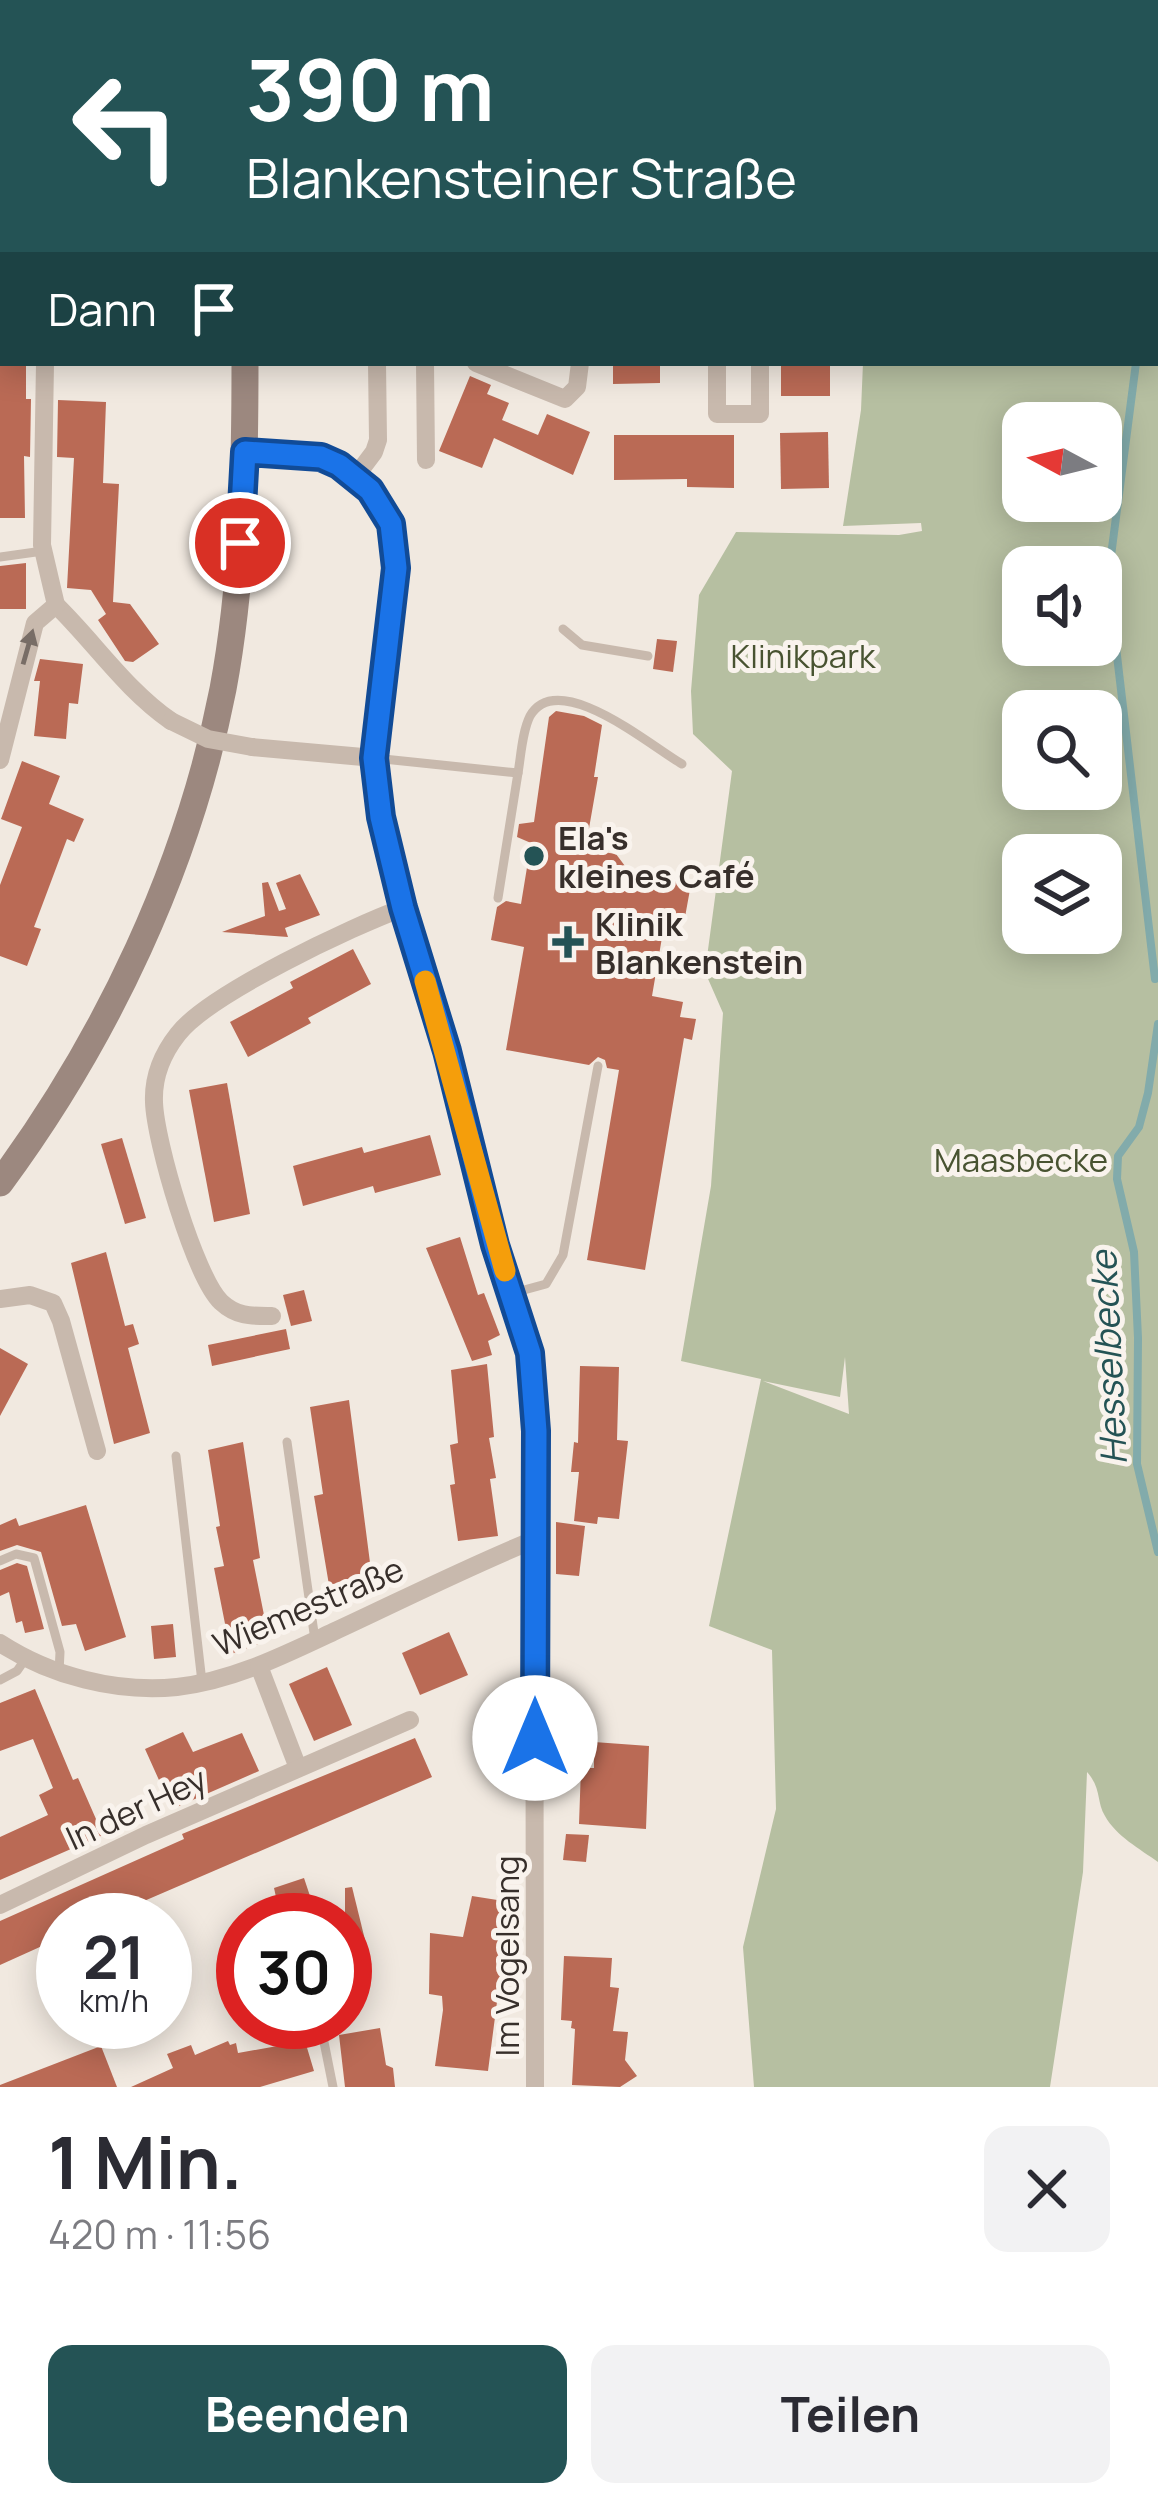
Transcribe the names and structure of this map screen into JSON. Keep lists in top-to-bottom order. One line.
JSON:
{"streets":{"street":["Wiemestraße","In der Hey","Im Vogelsang"]},"crossings":[["Wiemestraße","Im Vogelsang"]],"water":["Hesselbecke"],"parks":["Klinikpark","Maasbecke"],"places":{"other":["Ela's kleines Café"],"health":["Klinik Blankenstein"]},"north":"left","page":{"turn":["390 m","Blankensteiner Straße"],"then":"Dann","speed":"21 km/h","limit":"30","heading":["1 Min.","420 m · 11:56"],"buttons":["Beenden","Teilen"]}}
